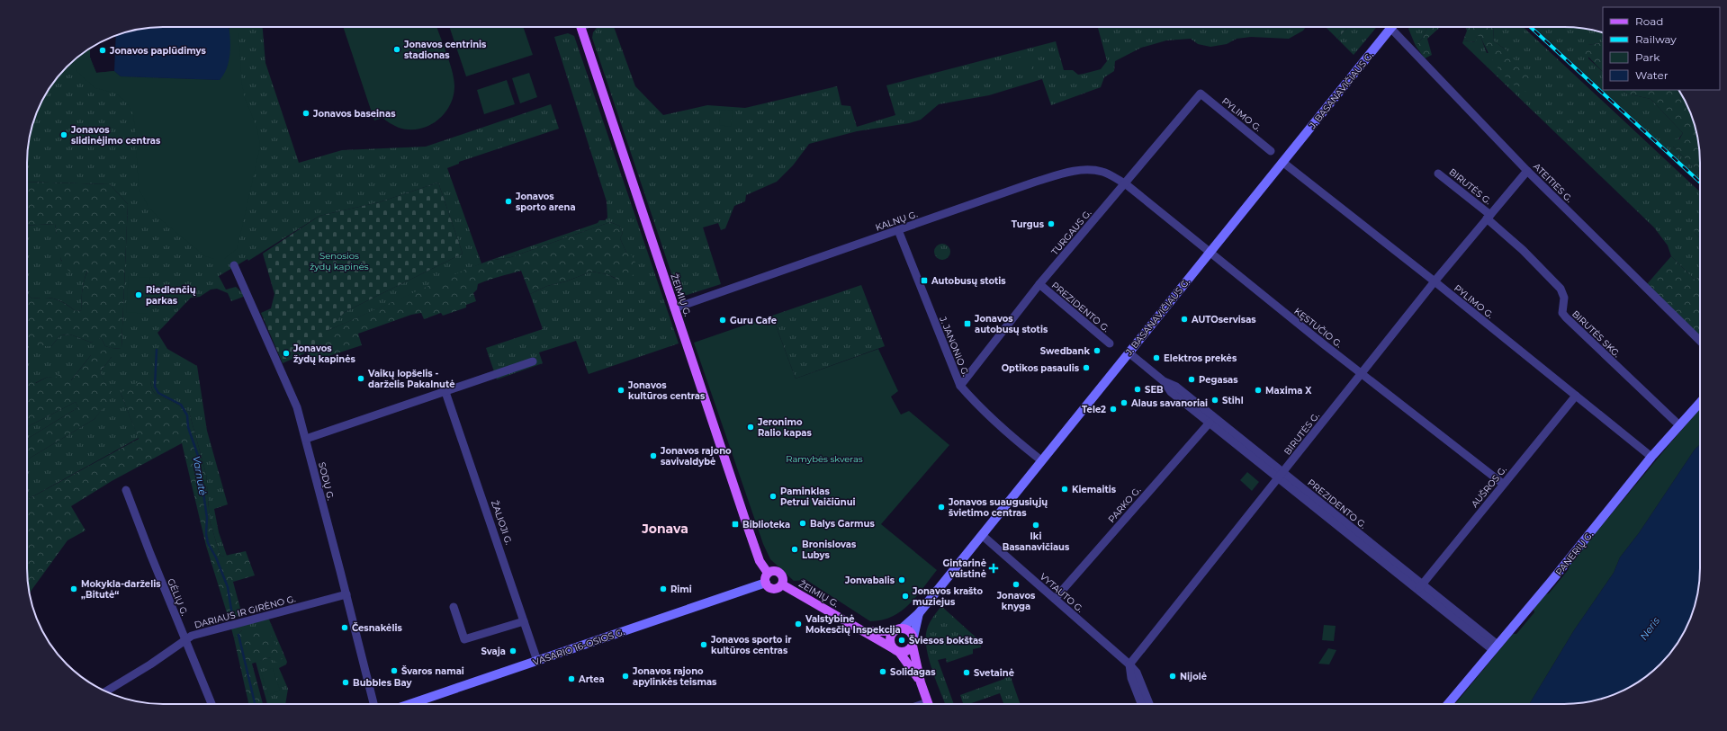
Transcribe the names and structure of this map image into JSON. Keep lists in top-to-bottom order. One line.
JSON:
{"streets":{"main road":["J. BASANAVIČIAUS G.","ŽEIMIŲ G.","PANERIŲ G.","VASARIO 16-OSIOS G."],"street":["PYLIMO G.","ATEITIES G.","BIRUTĖS G.","KALNŲ G.","TURGAUS G.","PREZIDENTO G.","KĘSTUČIO G.","BIRUTĖS SKG.","J. JANONIO G.","SODŲ G.","AUŠROS G.","PARKO G.","ŽALIOJI G.","VYTAUTO G.","GĖLIŲ G.","DARIAUS IR GIRĖNO G."]},"crossings":[["J. BASANAVIČIAUS G.","PYLIMO G."],["J. BASANAVIČIAUS G.","ATEITIES G."],["J. BASANAVIČIAUS G.","ŽEIMIŲ G."],["J. BASANAVIČIAUS G.","PREZIDENTO G."],["J. BASANAVIČIAUS G.","KĘSTUČIO G."],["J. BASANAVIČIAUS G.","J. JANONIO G."],["J. BASANAVIČIAUS G.","VYTAUTO G."],["PYLIMO G.","BIRUTĖS G."],["PYLIMO G.","TURGAUS G."],["PYLIMO G.","AUŠROS G."],["PYLIMO G.","PANERIŲ G."],["ATEITIES G.","BIRUTĖS G."],["BIRUTĖS G.","PREZIDENTO G."],["BIRUTĖS G.","KĘSTUČIO G."],["BIRUTĖS G.","BIRUTĖS SKG."],["BIRUTĖS G.","VYTAUTO G."],["KALNŲ G.","TURGAUS G."],["KALNŲ G.","ŽEIMIŲ G."],["KALNŲ G.","KĘSTUČIO G."],["KALNŲ G.","J. JANONIO G."],["TURGAUS G.","PREZIDENTO G."],["TURGAUS G.","KĘSTUČIO G."],["TURGAUS G.","J. JANONIO G."],["ŽEIMIŲ G.","VASARIO 16-OSIOS G."],["PREZIDENTO G.","AUŠROS G."],["PREZIDENTO G.","PARKO G."],["PREZIDENTO G.","PANERIŲ G."],["KĘSTUČIO G.","AUŠROS G."],["BIRUTĖS SKG.","PANERIŲ G."],["SODŲ G.","DARIAUS IR GIRĖNO G."],["PARKO G.","VYTAUTO G."],["ŽALIOJI G.","VASARIO 16-OSIOS G."],["GĖLIŲ G.","DARIAUS IR GIRĖNO G."]],"districts":["Jonava"],"water":["Varnutė","Neris"],"parks":["Senosios žydų kapinės","Ramybės skveras"],"places":{"other":["Jonavos centrinis stadionas","Jonavos paplūdimys","Jonavos baseinas","Jonavos slidinėjimo centras","Jonavos sporto arena","Turgus","Riedlenčių parkas","AUTOservisas","Guru Cafe","Swedbank","Jonavos žydų kapinės","Elektros prekės","Optikos pasaulis","Vaikų lopšelis - darželis Pakalnutė","Pegasas","SEB","Jonavos kultūros centras","Maxima X","Stihl","Alaus savanoriai","Tele2","Jeronimo Ralio kapas","Jonavos rajono savivaldybė","Kiemaitis","Paminklas Petrui Vaičiūnui","Jonavos suaugusiųjų švietimo centras","Balys Garmus","Iki Basanavičiaus","Bronislovas Lubys","Jonvabalis","Jonavos knyga","Mokykla-darželis „Bitutė“","Rimi","Jonavos krašto muziejus","Valstybinė Mokesčių Inspekcija","Česnakėlis","Šviesos bokštas","Jonavos sporto ir kultūros centras","Svaja","Švaros namai","Solidagas","Svetainė","Jonavos rajono apylinkės teismas","Nijolė","Artea","Bubbles Bay"],"transit":["Autobusų stotis","Jonavos autobusų stotis","Biblioteka"],"health":["Gintarinė vaistinė"]},"legend":["Road","Railway","Park","Water"]}
